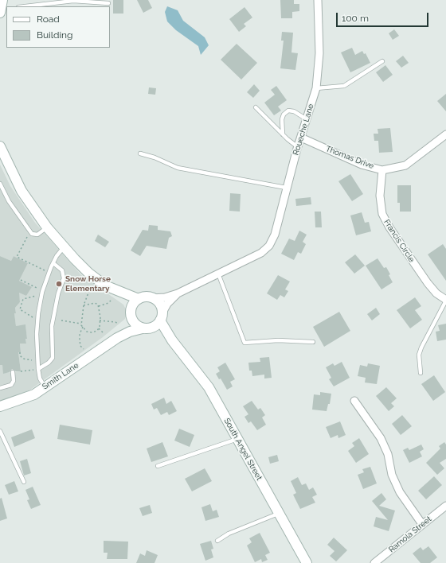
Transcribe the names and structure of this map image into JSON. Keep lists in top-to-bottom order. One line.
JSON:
{"streets":{"street":["Roueche Lane","Thomas Drive","Francis Circle","Smith Lane","South Angel Street","Ramola Street"]},"crossings":[["Roueche Lane","Thomas Drive"],["Thomas Drive","Francis Circle"],["Smith Lane","South Angel Street"]],"places":["Snow Horse Elementary"],"legend":["Road","Building"],"scale_bar":"100 m"}
